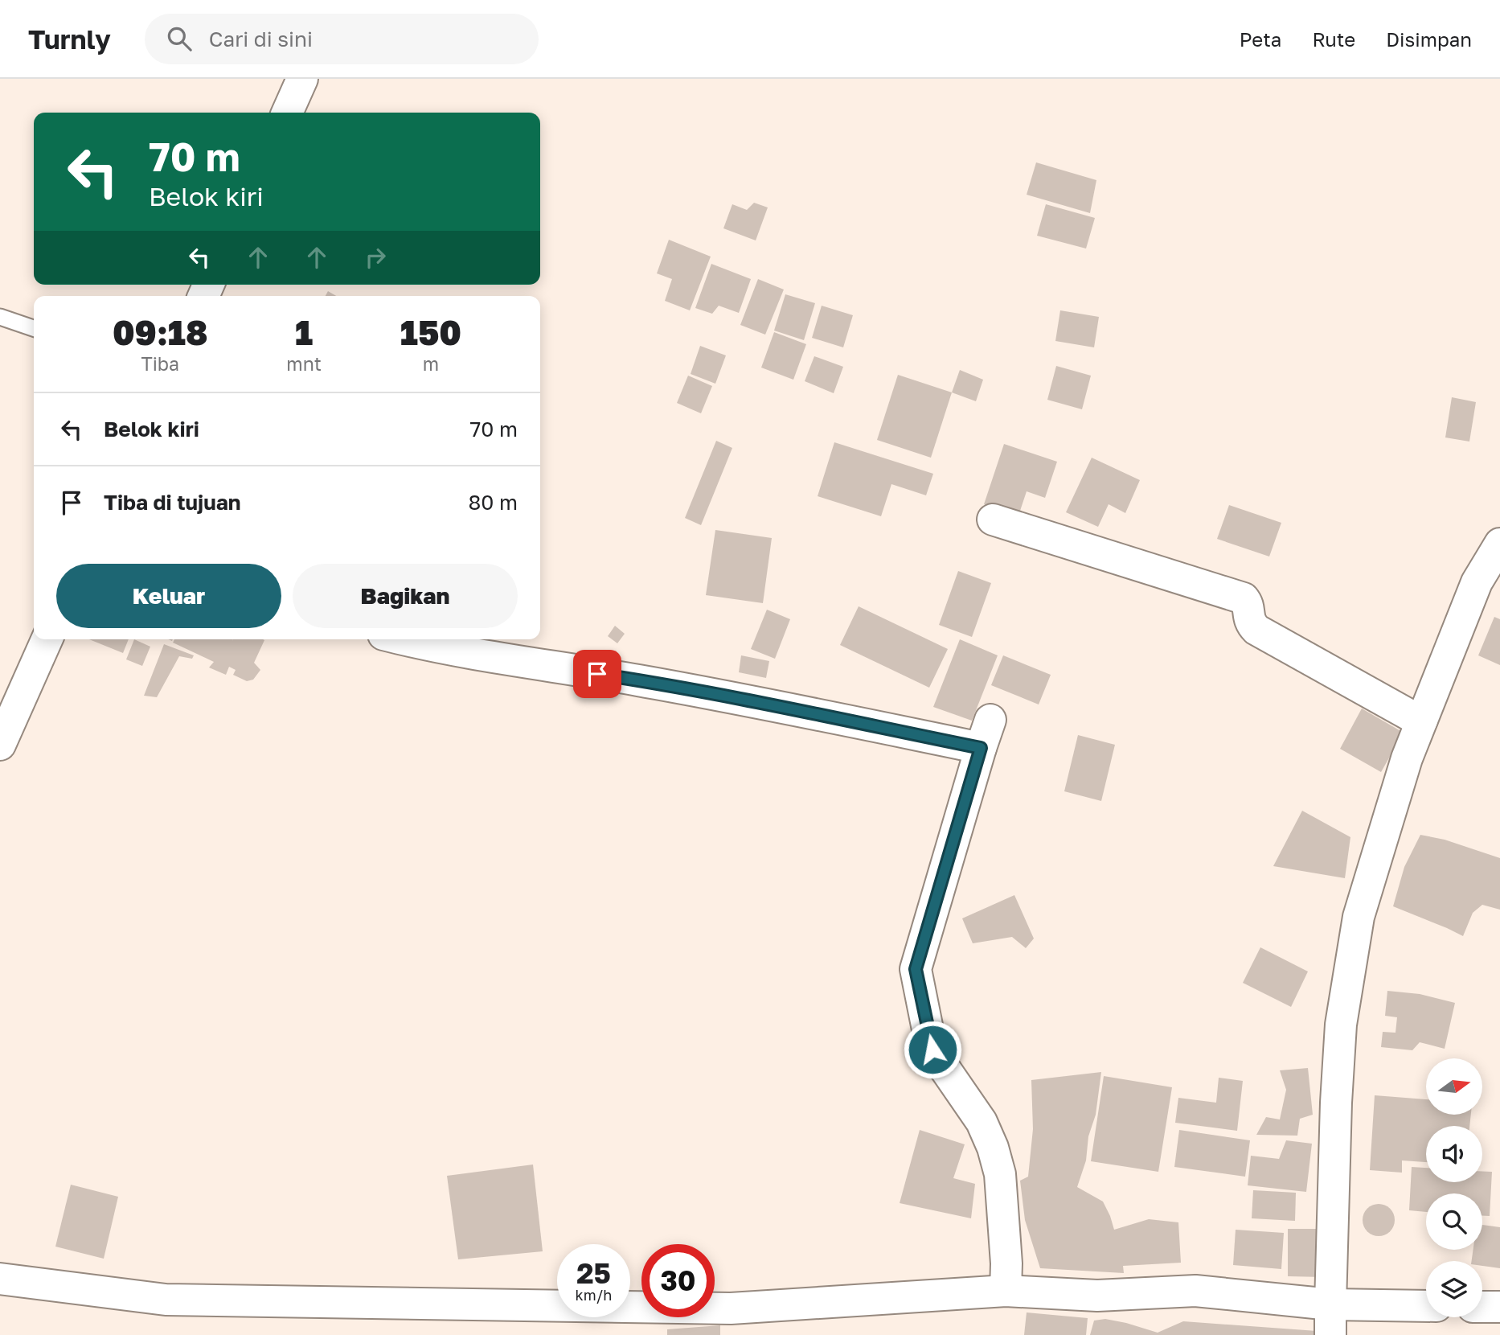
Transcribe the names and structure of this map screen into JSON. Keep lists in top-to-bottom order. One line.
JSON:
{"north":"right","page":{"header":"Turnly","search":"Cari di sini","nav":["Peta","Rute","Disimpan"],"turn":["70 m","Belok kiri"],"eta":["09:18","Tiba","1","mnt","150","m"],"list":[{"name":"Belok kiri","value":"70 m"},{"name":"Tiba di tujuan","value":"80 m"}],"buttons":["Keluar","Bagikan"],"speed":"25 km/h","limit":"30"}}
